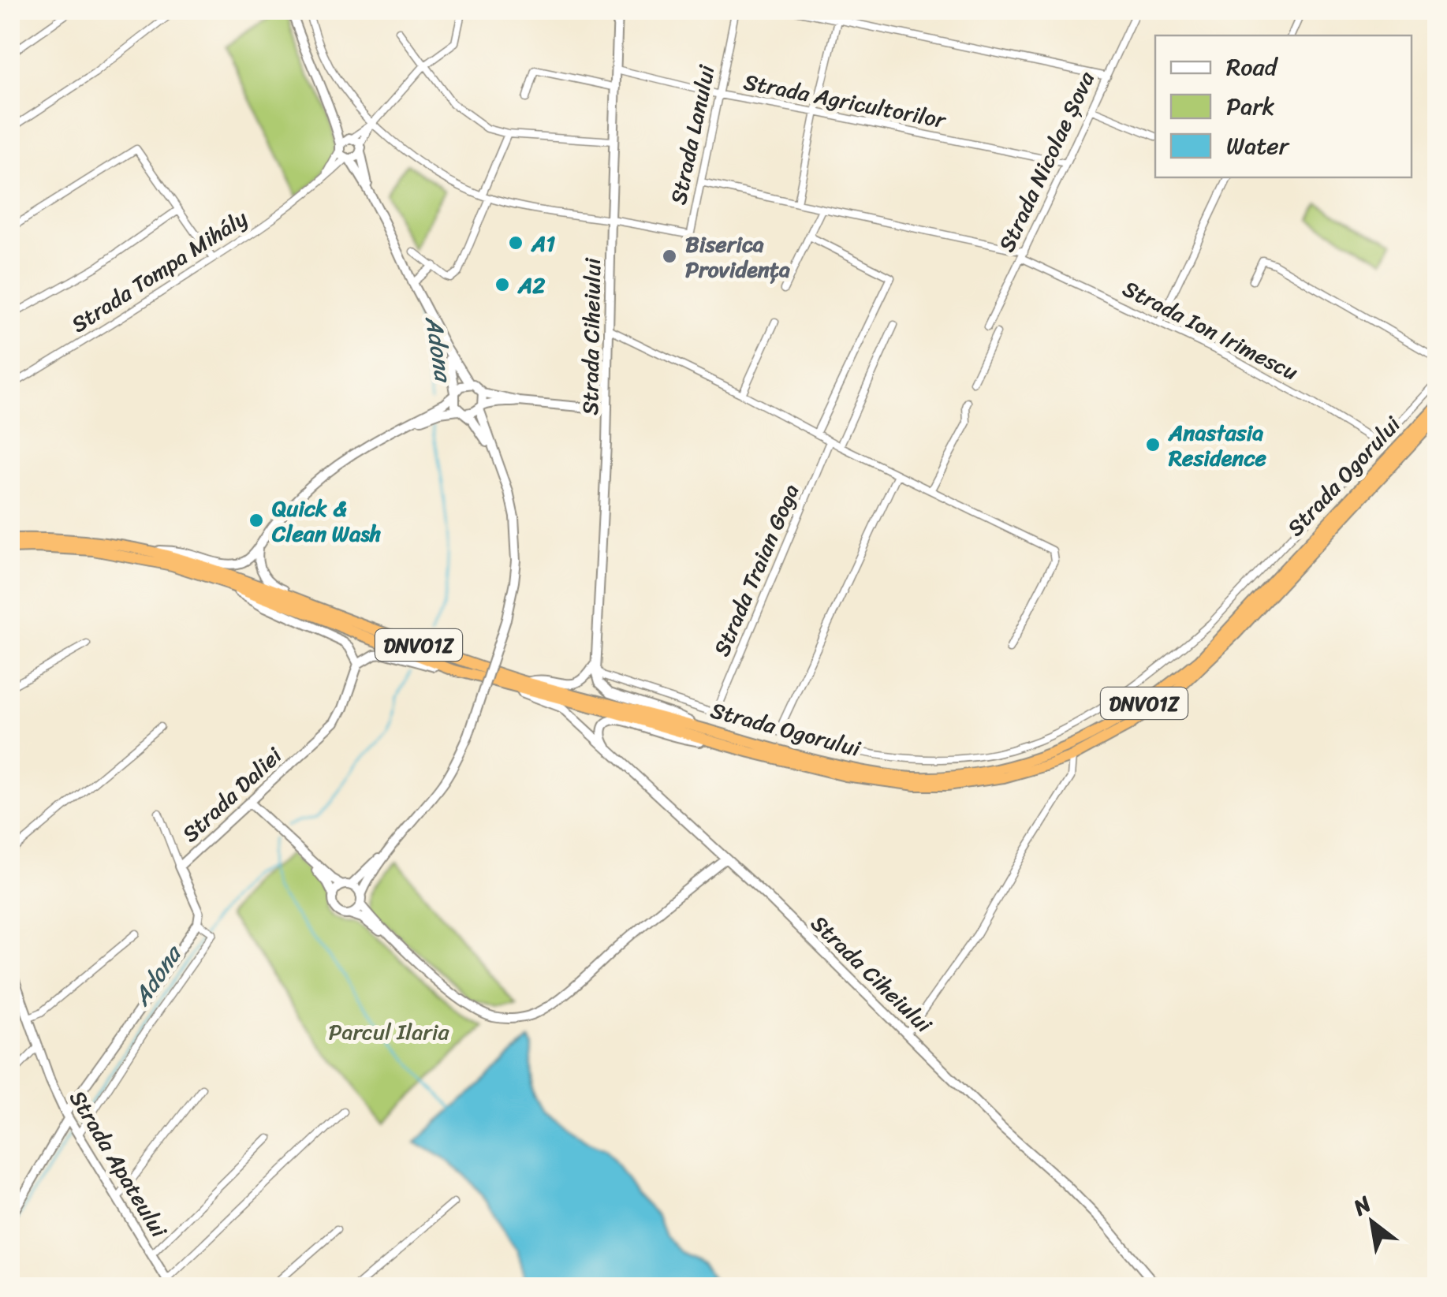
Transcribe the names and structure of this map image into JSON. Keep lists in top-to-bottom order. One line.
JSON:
{"streets":{"highway":["Strada Ogorului","DNVO1Z"],"street":["Strada Agricultorilor","Strada Lanului","Strada Nicolae Șova","Strada Tompa Mihály","Strada Ion Irimescu","Strada Ciheiului","Strada Traian Goga","Strada Daliei","Strada Apateului"]},"crossings":[["Strada Agricultorilor","Strada Lanului"],["Strada Agricultorilor","Strada Nicolae Șova"],["Strada Agricultorilor","Strada Ciheiului"],["Strada Lanului","Strada Ion Irimescu"],["Strada Lanului","Strada Ciheiului"],["Strada Nicolae Șova","Strada Ion Irimescu"],["Strada Ciheiului","Strada Ogorului"]],"water":["Adona"],"parks":["Parcul Ilaria"],"places":["A1","Biserica Providența","A2","Anastasia Residence","Quick & Clean Wash"],"legend":["Road","Park","Water"],"north":"top left"}
